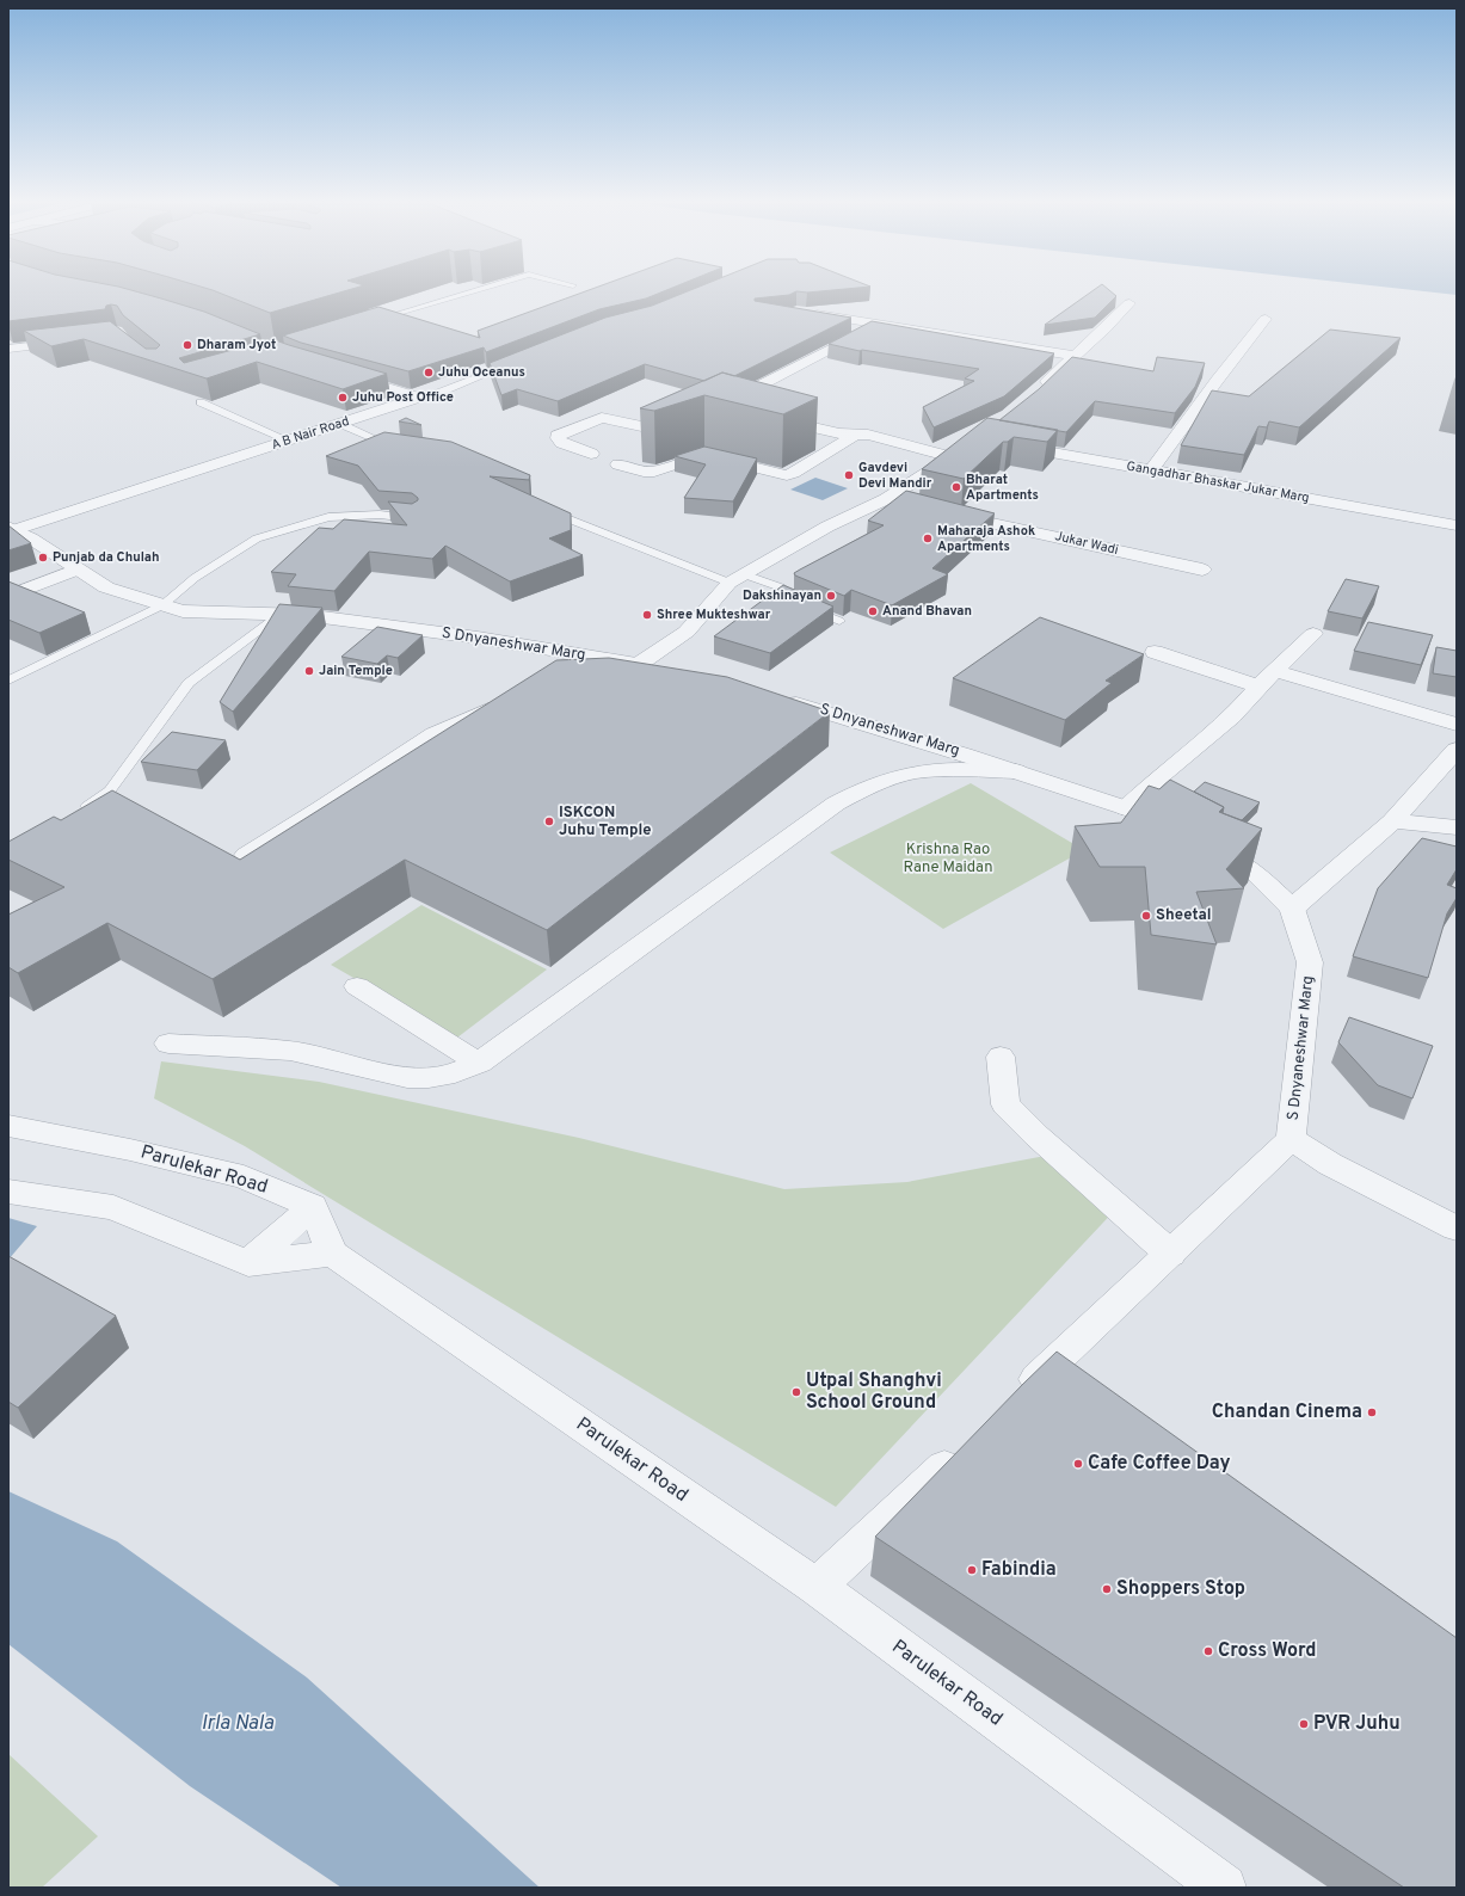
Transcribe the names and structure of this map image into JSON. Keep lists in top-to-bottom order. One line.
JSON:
{"streets":{"street":["A B Nair Road","Gangadhar Bhaskar Jukar Marg","Jukar Wadi","S Dnyaneshwar Marg","Parulekar Road"]},"crossings":[["A B Nair Road","S Dnyaneshwar Marg"]],"water":["Irla Nala"],"parks":["Krishna Rao Rane Maidan"],"places":["Dharam Jyot","Juhu Oceanus","Juhu Post Office","Gavdevi Devi Mandir","Bharat Apartments","Maharaja Ashok Apartments","Punjab da Chulah","Dakshinayan","Anand Bhavan","Shree Mukteshwar","Jain Temple","ISKCON Juhu Temple","Sheetal","Utpal Shanghvi School Ground","Chandan Cinema","Cafe Coffee Day","Fabindia","Shoppers Stop","Cross Word","PVR Juhu"]}
